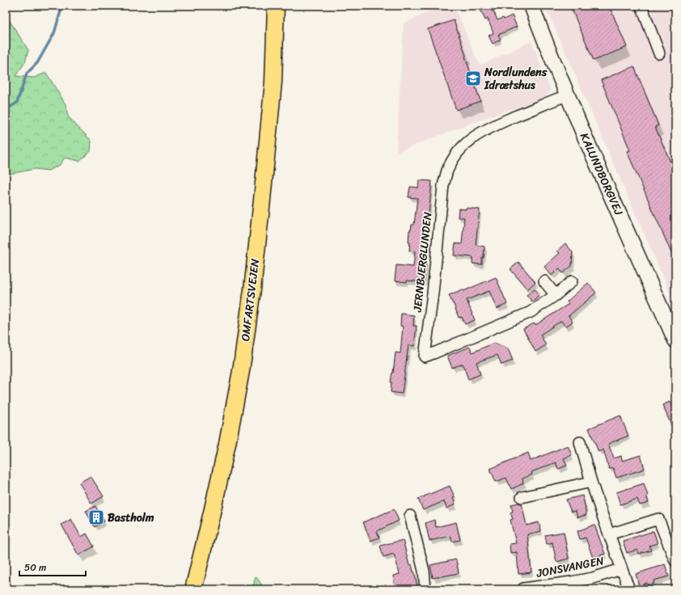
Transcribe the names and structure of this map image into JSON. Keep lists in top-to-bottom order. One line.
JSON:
{"streets":{"main road":["OMFARTSVEJEN"],"street":["KALUNDBORGVEJ","JERNBJERGLUNDEN","JONSVANGEN"]},"crossings":[["KALUNDBORGVEJ","JERNBJERGLUNDEN"]],"places":{"school or university":["Nordlundens Idrætshus"],"building":["Bastholm"]},"scale_bar":"50 m"}
